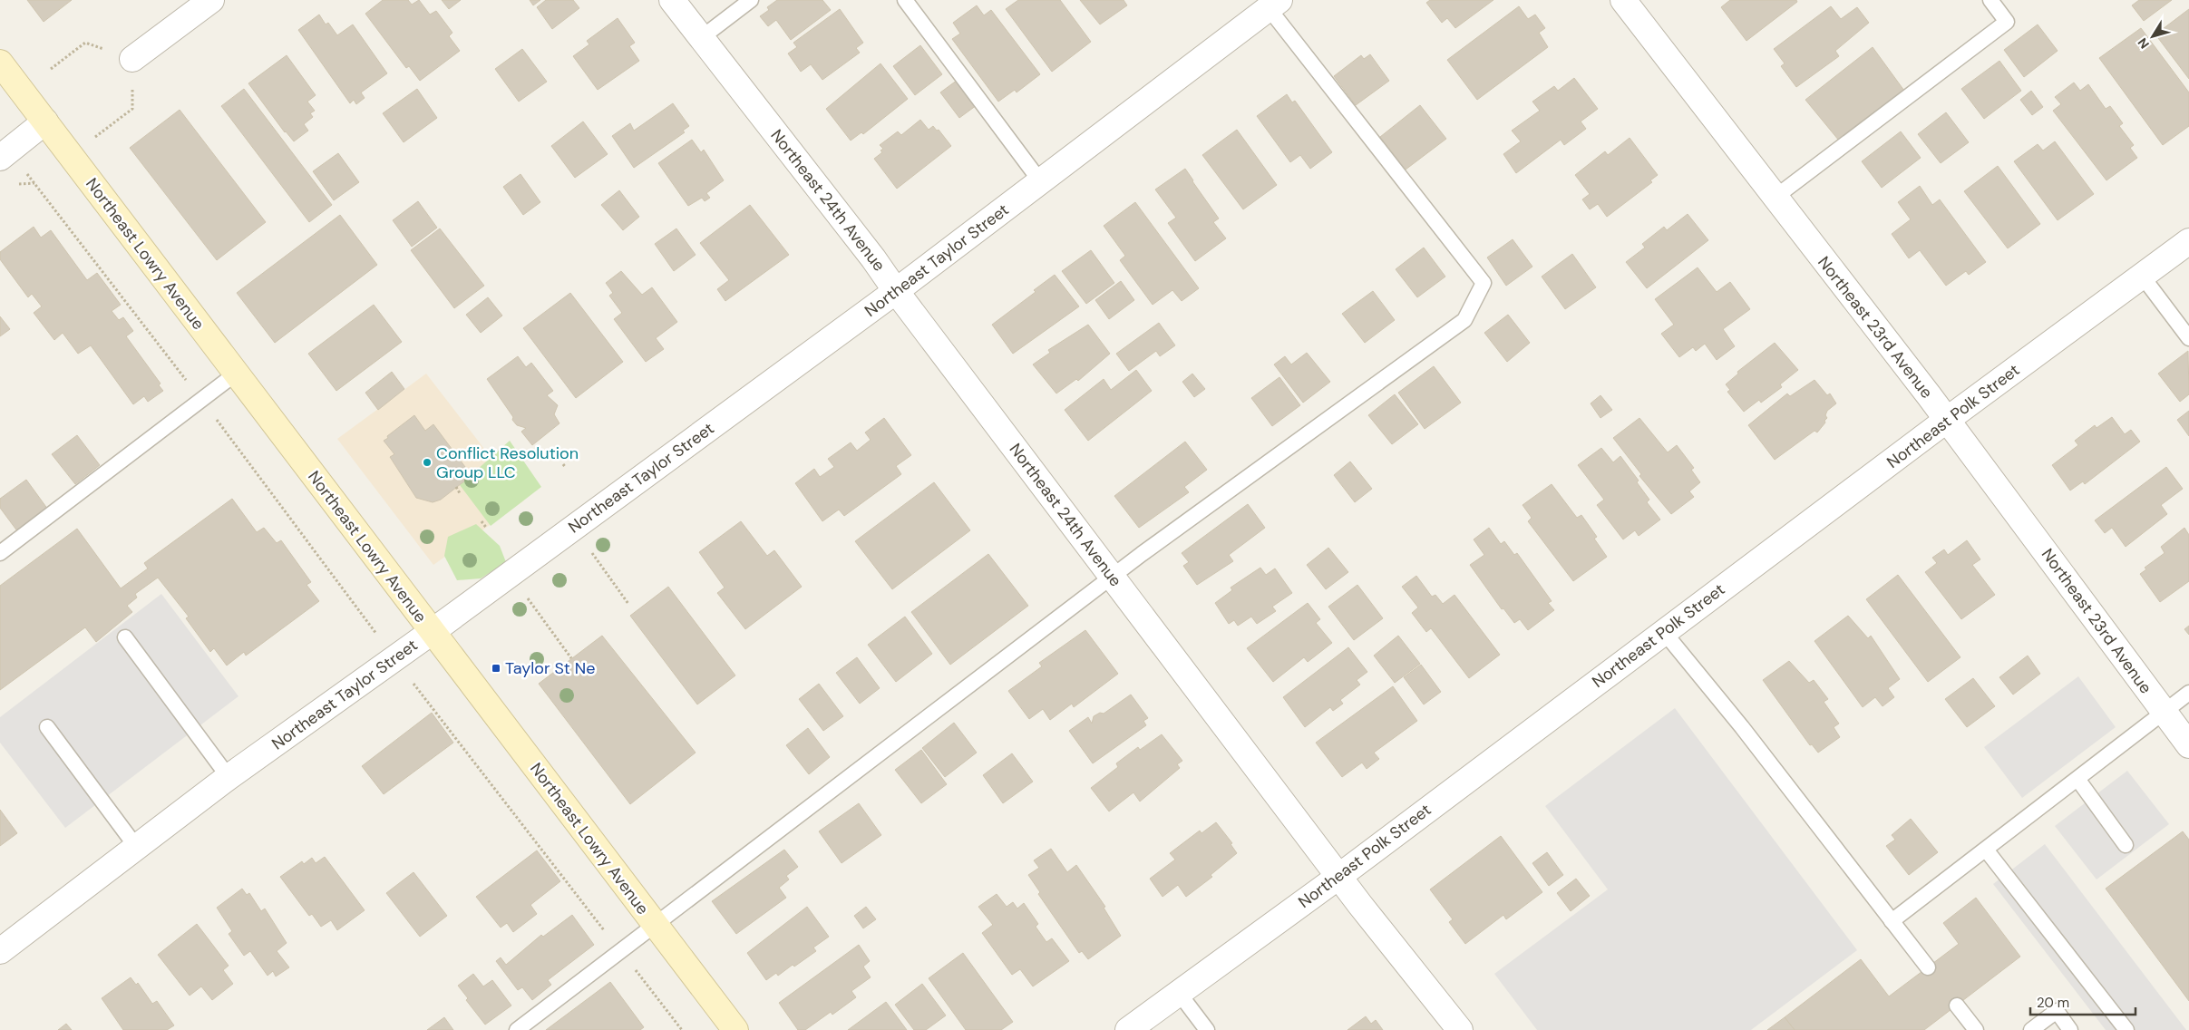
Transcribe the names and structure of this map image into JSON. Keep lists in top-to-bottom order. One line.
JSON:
{"streets":{"main road":["Northeast Lowry Avenue"],"street":["Northeast 24th Avenue","Northeast Taylor Street","Northeast 23rd Avenue","Northeast Polk Street"]},"crossings":[["Northeast 24th Avenue","Northeast Taylor Street"],["Northeast 24th Avenue","Northeast Polk Street"],["Northeast Lowry Avenue","Northeast Taylor Street"],["Northeast 23rd Avenue","Northeast Polk Street"]],"places":{"other":["Conflict Resolution Group LLC"],"transit":["Taylor St Ne"]},"scale_bar":"20 m","north":"bottom left"}
